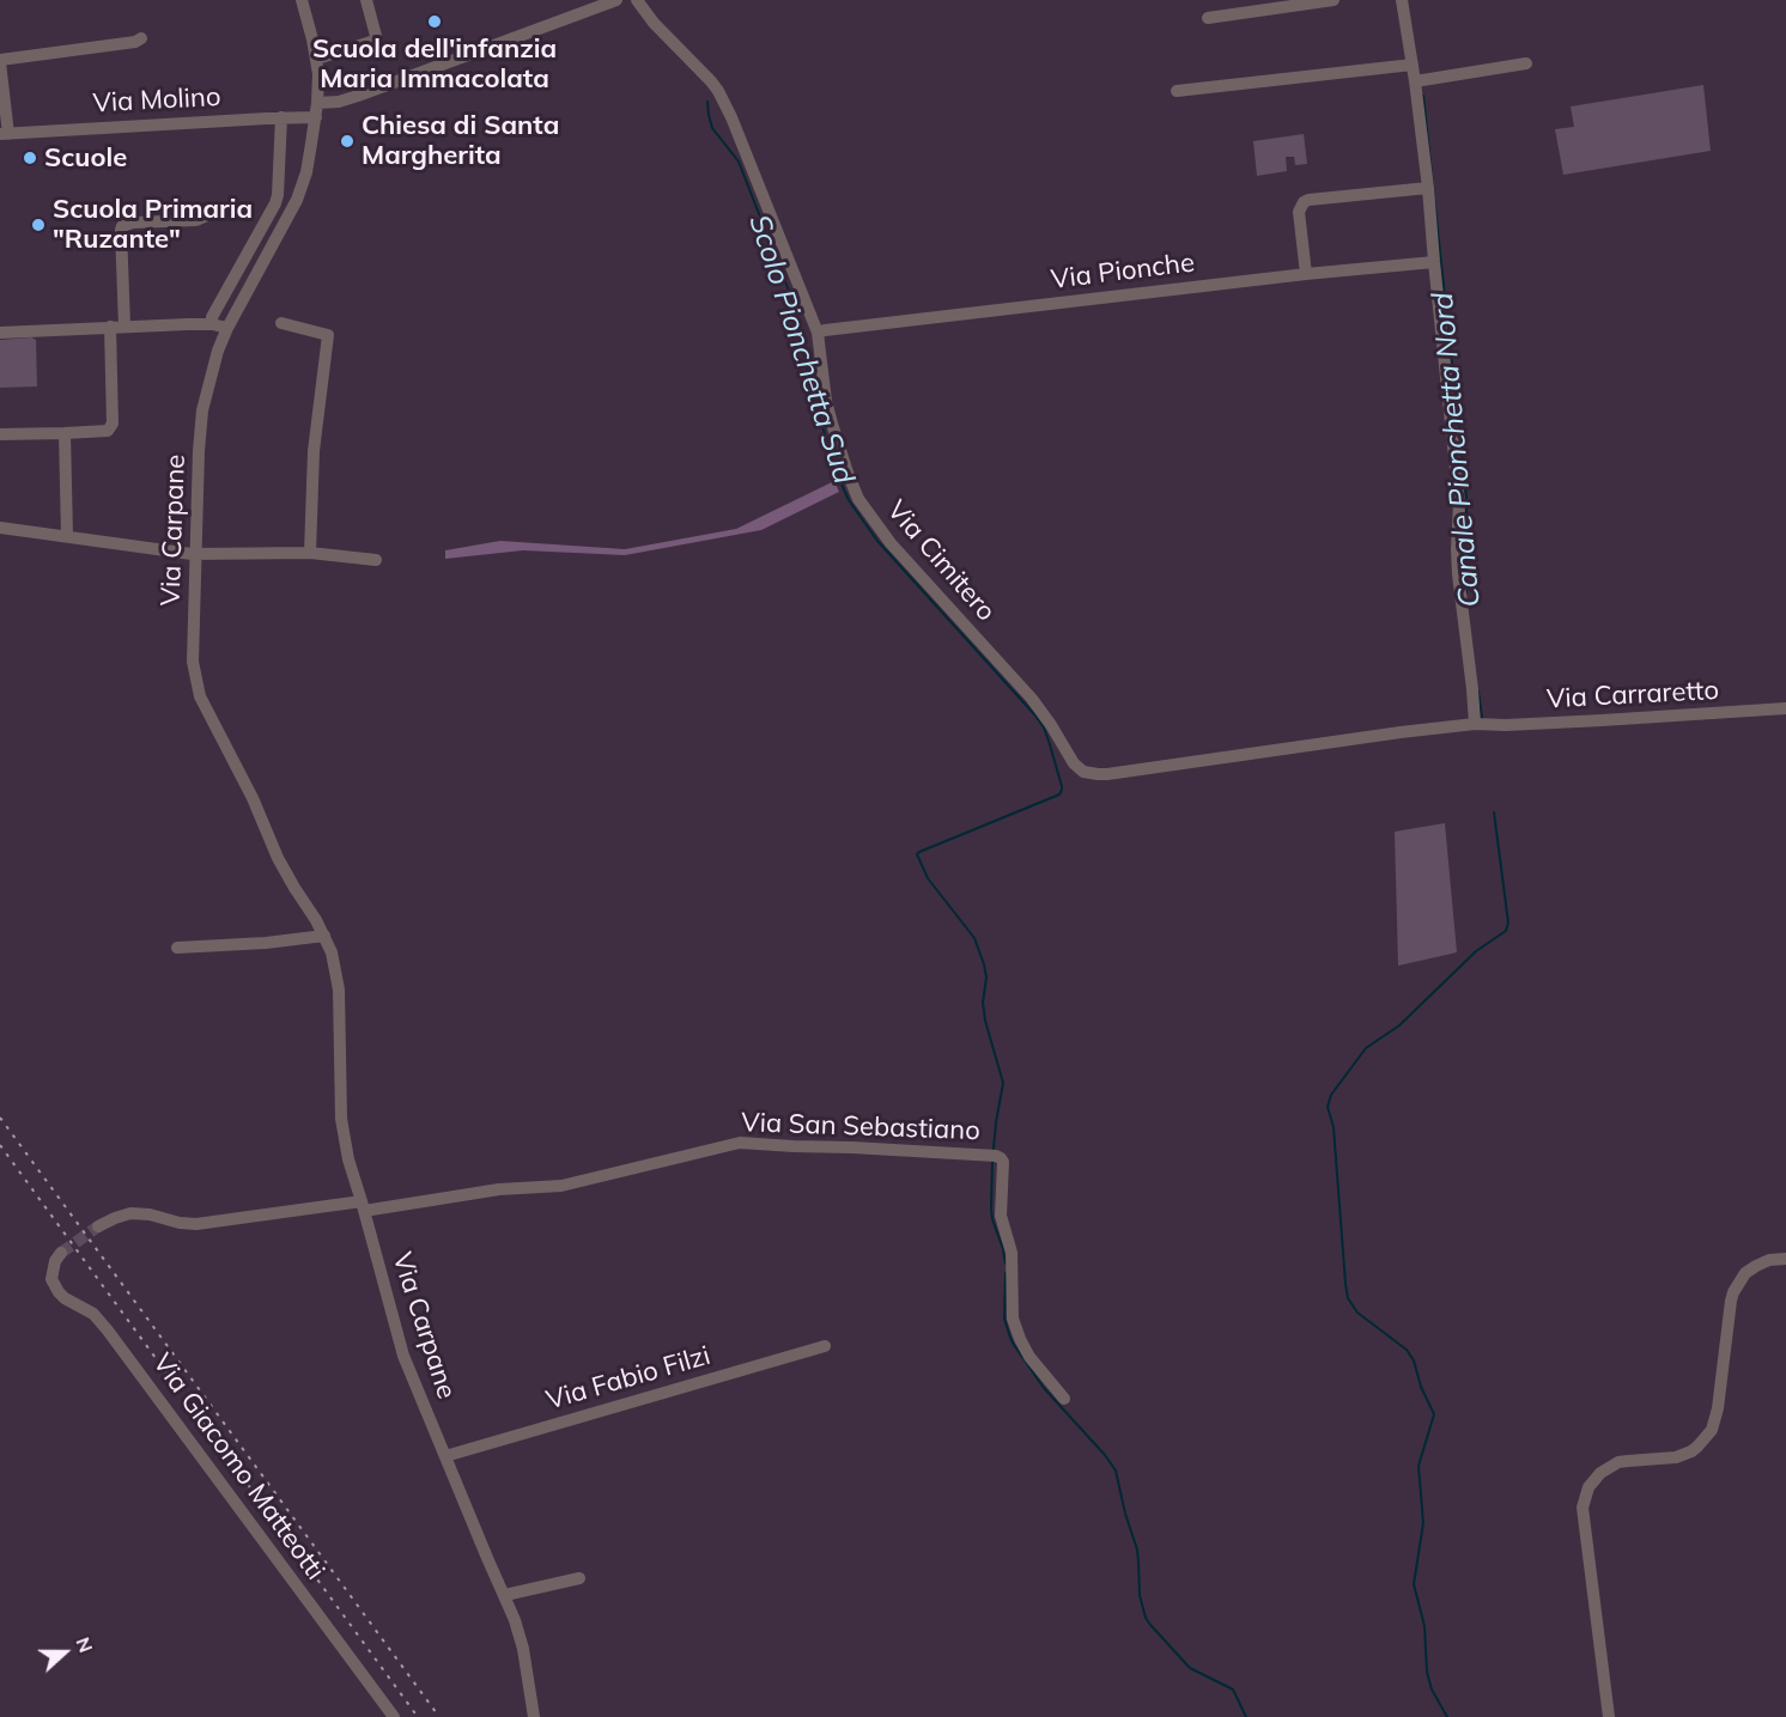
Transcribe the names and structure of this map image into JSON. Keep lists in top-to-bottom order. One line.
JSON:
{"streets":{"street":["Via Molino","Via Pionche","Via Carpane","Via Cimitero","Via Carraretto","Via San Sebastiano","Via Fabio Filzi","Via Giacomo Matteotti"]},"crossings":[["Via Molino","Via Carpane"],["Via Pionche","Via Cimitero"],["Via Carpane","Via San Sebastiano"],["Via Carpane","Via Fabio Filzi"],["Via Cimitero","Via Carraretto"]],"water":["Scolo Pionchetta Sud","Canale Pionchetta Nord"],"places":["Scuola dell'infanzia Maria Immacolata","Chiesa di Santa Margherita","Scuole","Scuola Primaria \"Ruzante\""],"north":"right"}
